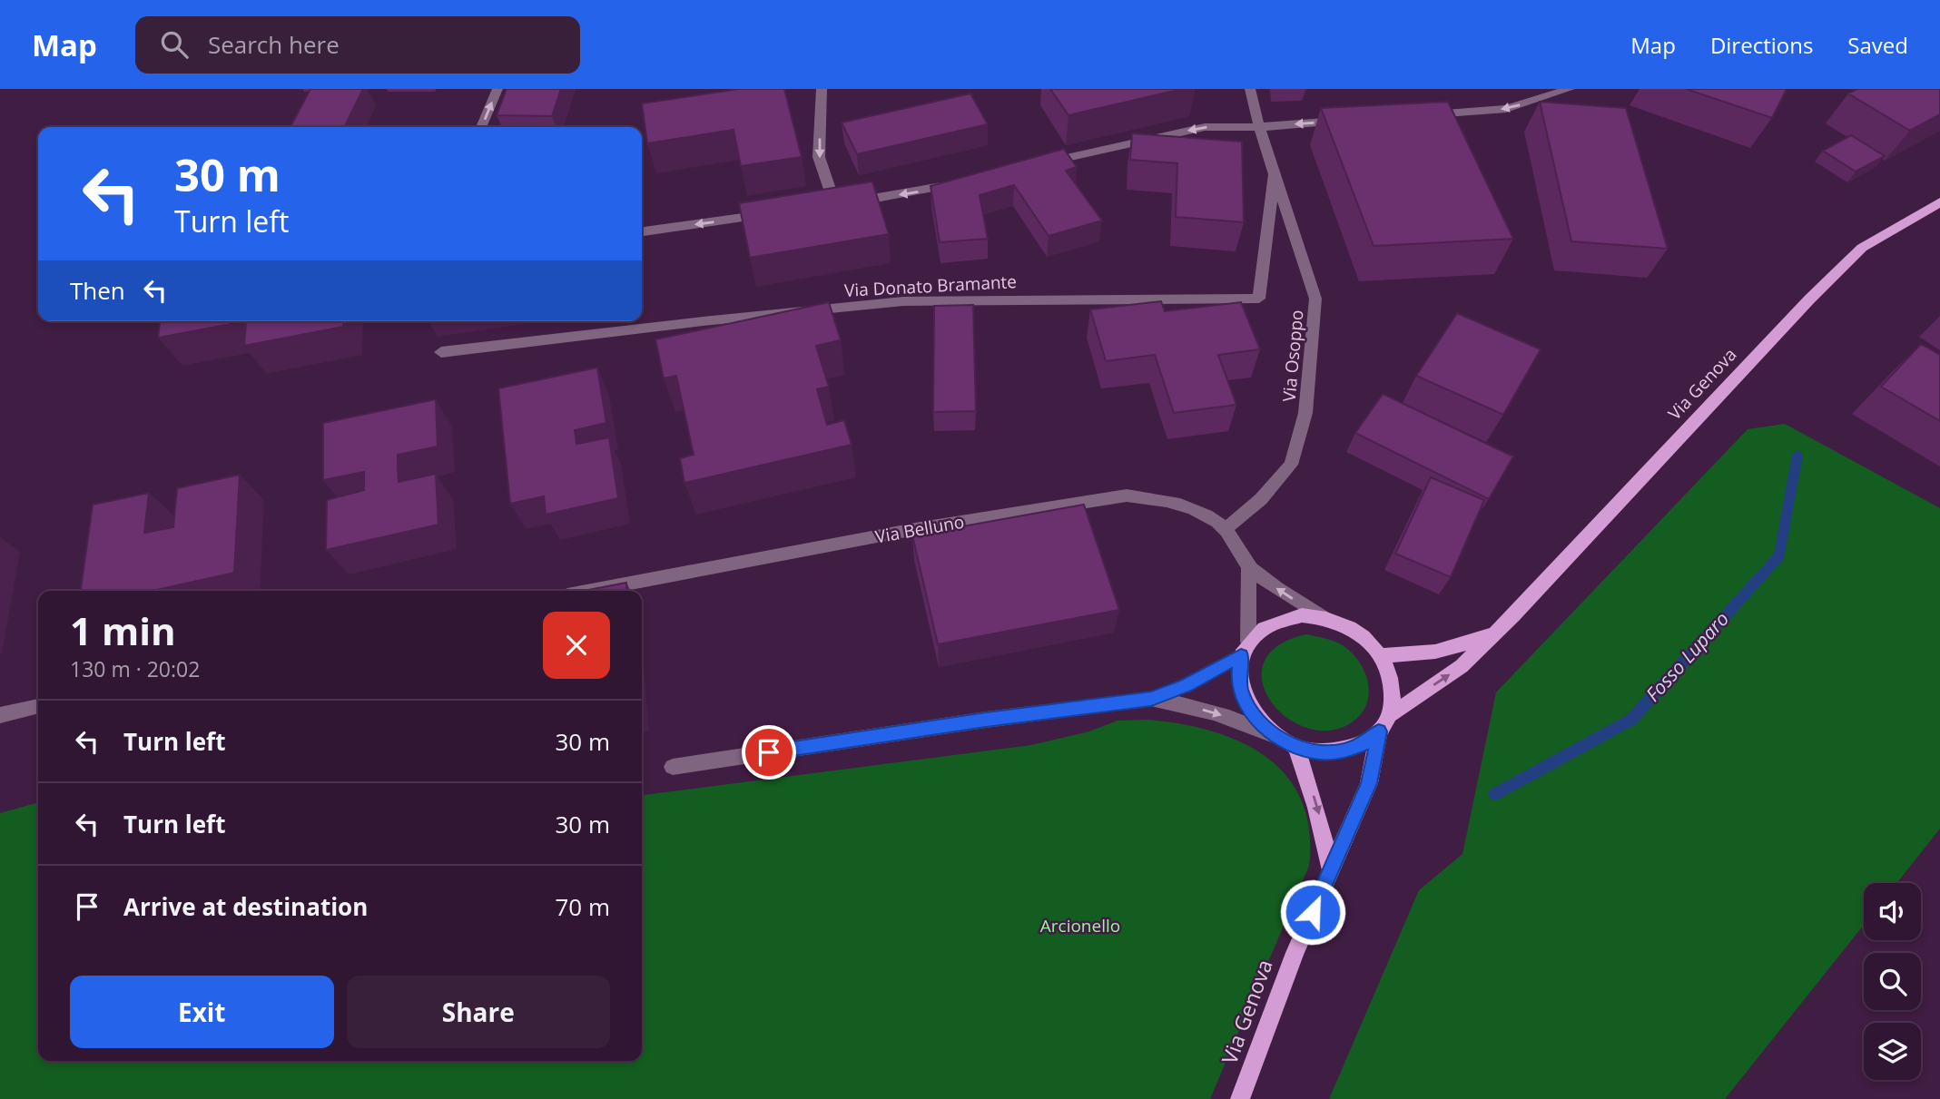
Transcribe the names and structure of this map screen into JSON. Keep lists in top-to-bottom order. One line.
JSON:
{"streets":{"main road":["Via Genova"],"street":["Via Donato Bramante","Via Osoppo","Via Belluno"]},"crossings":[["Via Donato Bramante","Via Osoppo"],["Via Osoppo","Via Belluno"],["Via Genova","Via Belluno"]],"water":["Fosso Luparo"],"parks":["Arcionello"],"page":{"header":"Map","search":"Search here","nav":["Map","Directions","Saved"],"turn":["30 m","Turn left"],"then":"Then","heading":["1 min","130 m · 20:02"],"list":[{"name":"Turn left","value":"30 m"},{"name":"Turn left","value":"30 m"},{"name":"Arrive at destination","value":"70 m"}],"buttons":["Exit","Share"]}}
